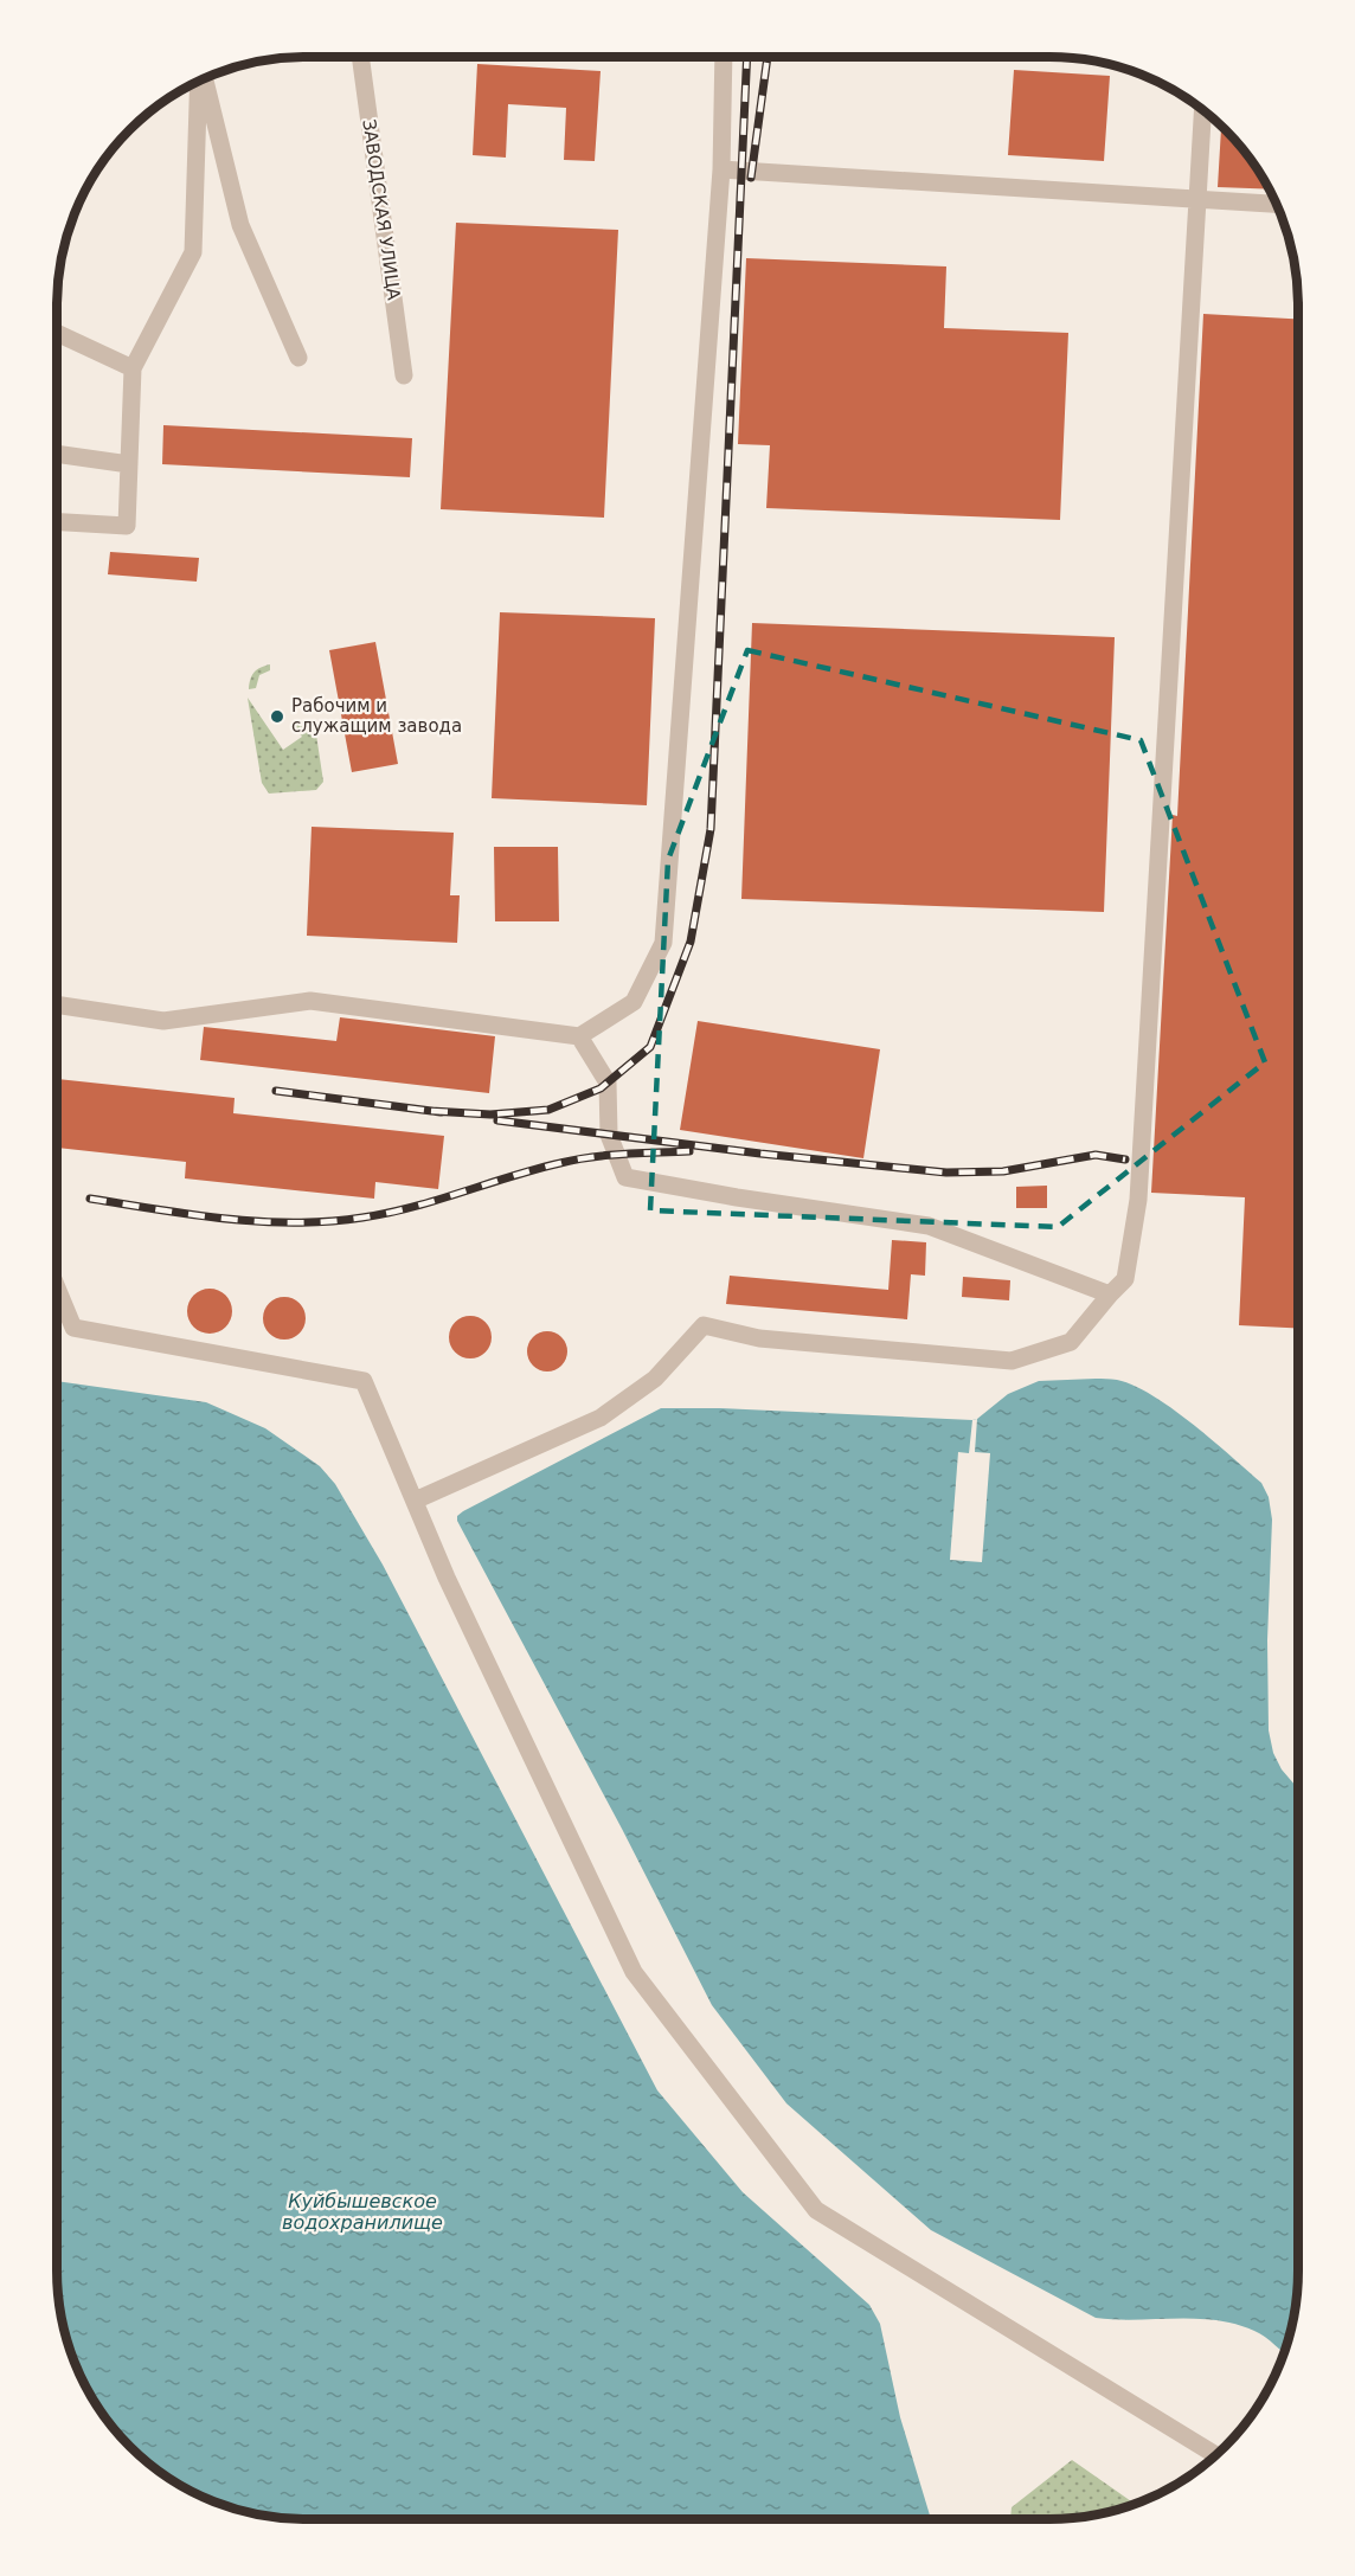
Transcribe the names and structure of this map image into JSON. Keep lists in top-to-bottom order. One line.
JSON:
{"streets":{"street":["ЗАВОДСКАЯ УЛИЦА"]},"water":["Куйбышевское водохранилище"],"places":["Рабочим и служащим завода"]}
